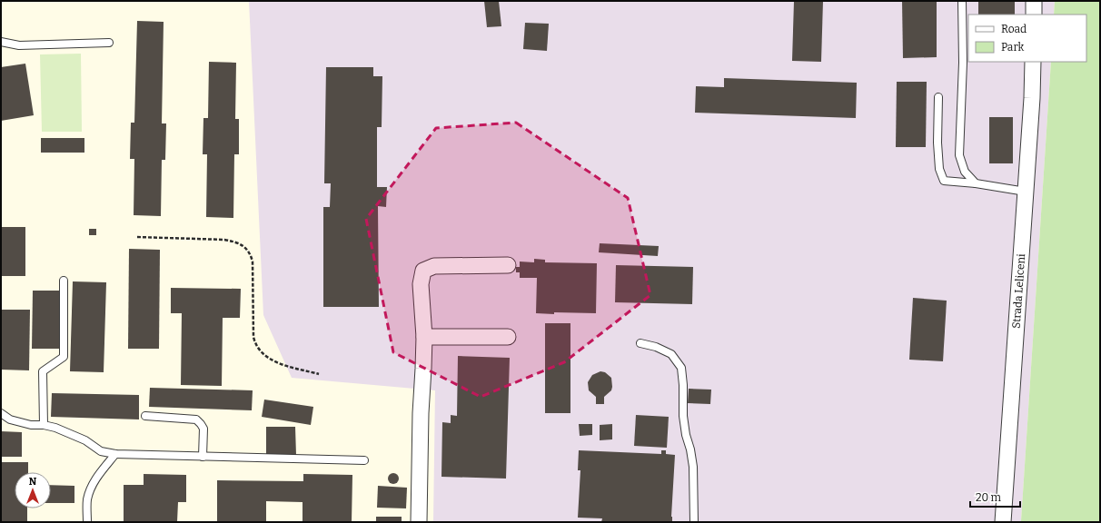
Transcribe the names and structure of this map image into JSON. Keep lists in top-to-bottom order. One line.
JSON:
{"streets":{"street":["Strada Leliceni"]},"legend":["Road","Park"],"scale_bar":"20 m","north":"top"}
